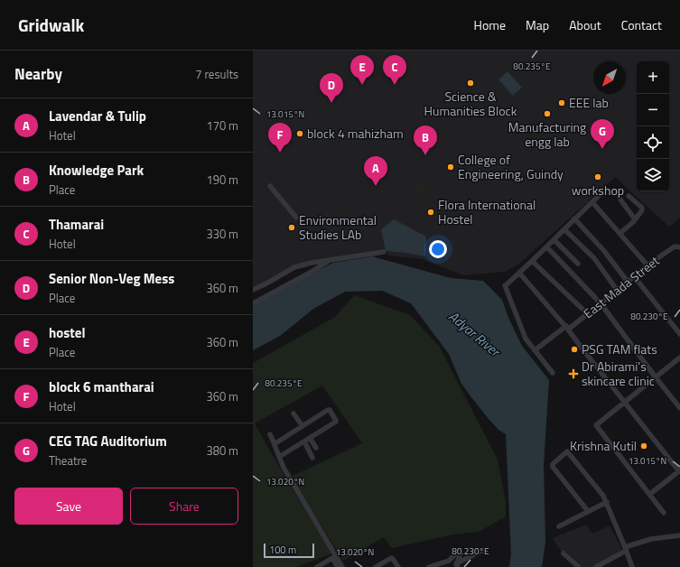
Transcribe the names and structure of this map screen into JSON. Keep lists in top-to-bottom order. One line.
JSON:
{"streets":{"street":["East Mada Street"]},"water":["Adyar River"],"places":{"other":["Science & Humanities Block","EEE lab","Manufacturing engg lab","block 4 mahizham","College of Engineering, Guindy","workshop","Flora International Hostel","Environmental Studies LAb","PSG TAM flats","Krishna Kutil"],"health":["Dr Abirami's skincare clinic"]},"scale_bar":"100 m","north":"bottom left","page":{"header":"Gridwalk","nav":["Home","Map","About","Contact"],"heading":["Nearby","7 results"],"pins":["C","E","D","G","F","B","A"],"map_buttons":["+","−"],"list":[{"mark":"A","name":"Lavendar & Tulip","note":"Hotel","value":"170 m"},{"mark":"B","name":"Knowledge Park","note":"Place","value":"190 m"},{"mark":"C","name":"Thamarai","note":"Hotel","value":"330 m"},{"mark":"D","name":"Senior Non-Veg Mess","note":"Place","value":"360 m"},{"mark":"E","name":"hostel","note":"Place","value":"360 m"},{"mark":"F","name":"block 6 mantharai","note":"Hotel","value":"360 m"},{"mark":"G","name":"CEG TAG Auditorium","note":"Theatre","value":"380 m"}],"buttons":["Save","Share"],"scale":"100 m"},"coordinates":["80.235°E","13.015°N","80.230°E","13.020°N"]}
